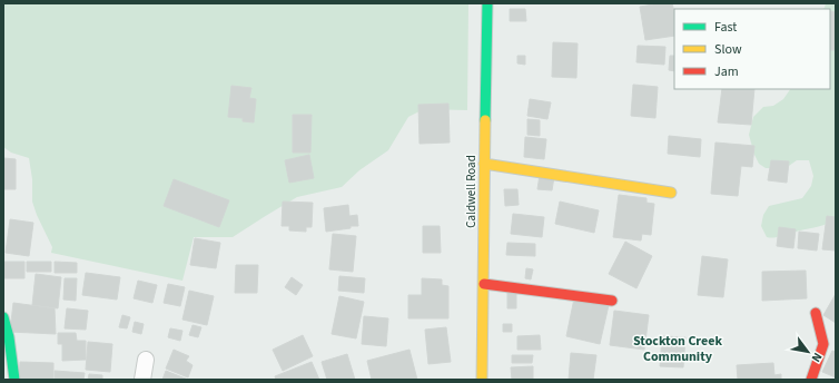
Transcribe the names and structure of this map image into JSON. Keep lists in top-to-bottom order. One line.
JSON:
{"streets":{"street":["Caldwell Road"]},"districts":["Stockton Creek Community"],"legend":["Fast","Slow","Jam"],"north":"bottom right"}
